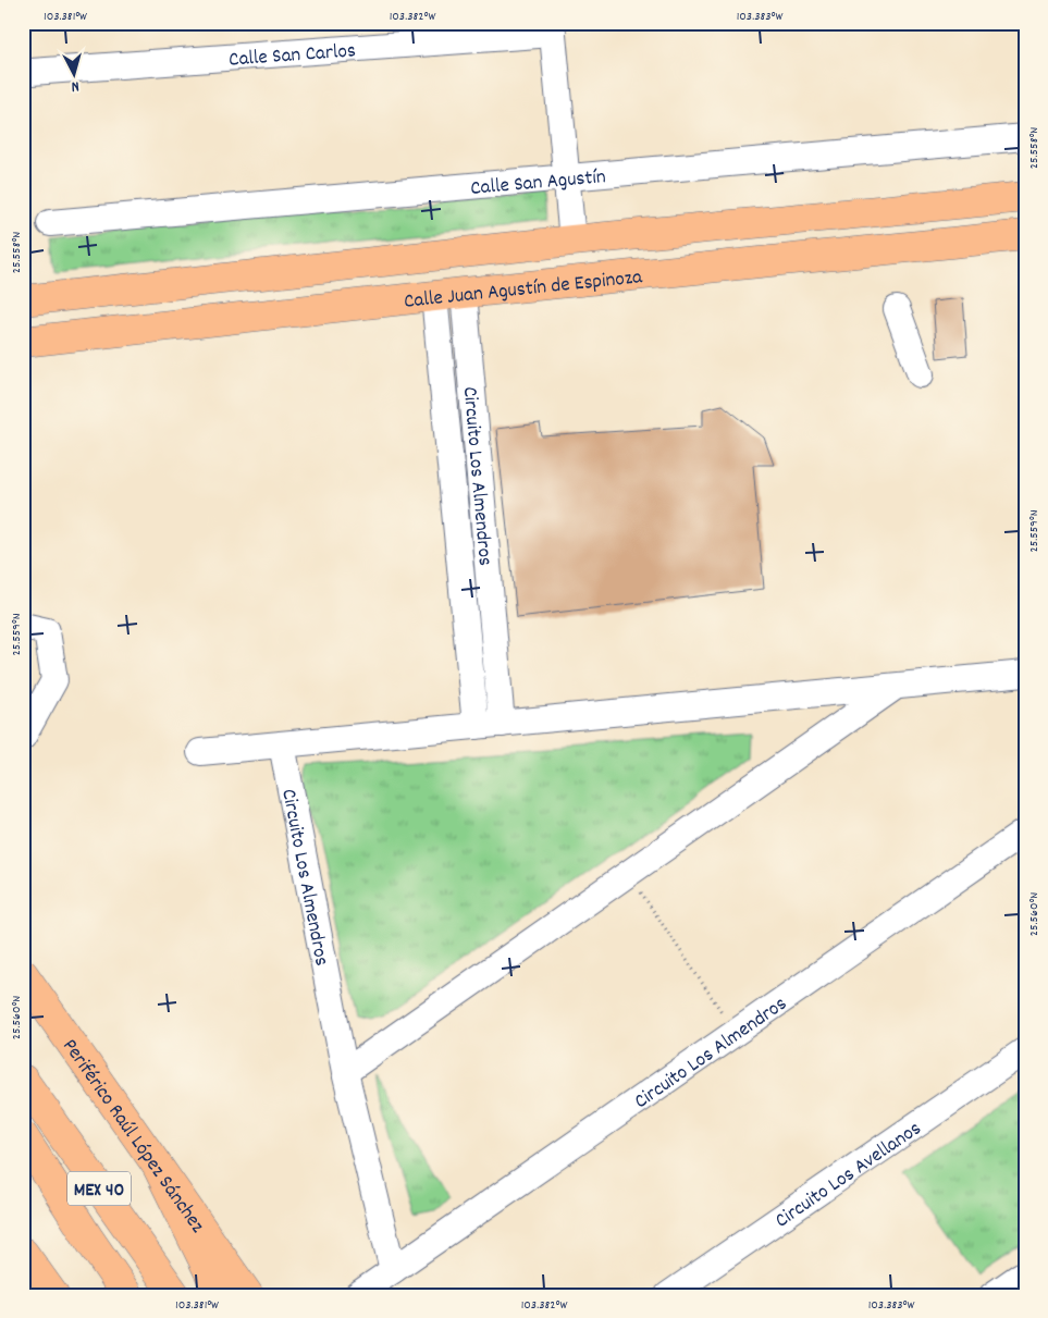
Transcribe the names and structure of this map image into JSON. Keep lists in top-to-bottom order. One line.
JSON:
{"streets":{"main road":["Calle Juan Agustín de Espinoza","Periférico Raúl López Sánchez","MEX 40"],"street":["Calle San Carlos","Calle San Agustín","Circuito Los Almendros","Circuito Los Avellanos"]},"crossings":[["Calle Juan Agustín de Espinoza","Circuito Los Almendros"]],"north":"bottom","coordinates":["103.381°W","103.382°W","103.383°W","25.558°N","25.559°N","25.560°N"]}
